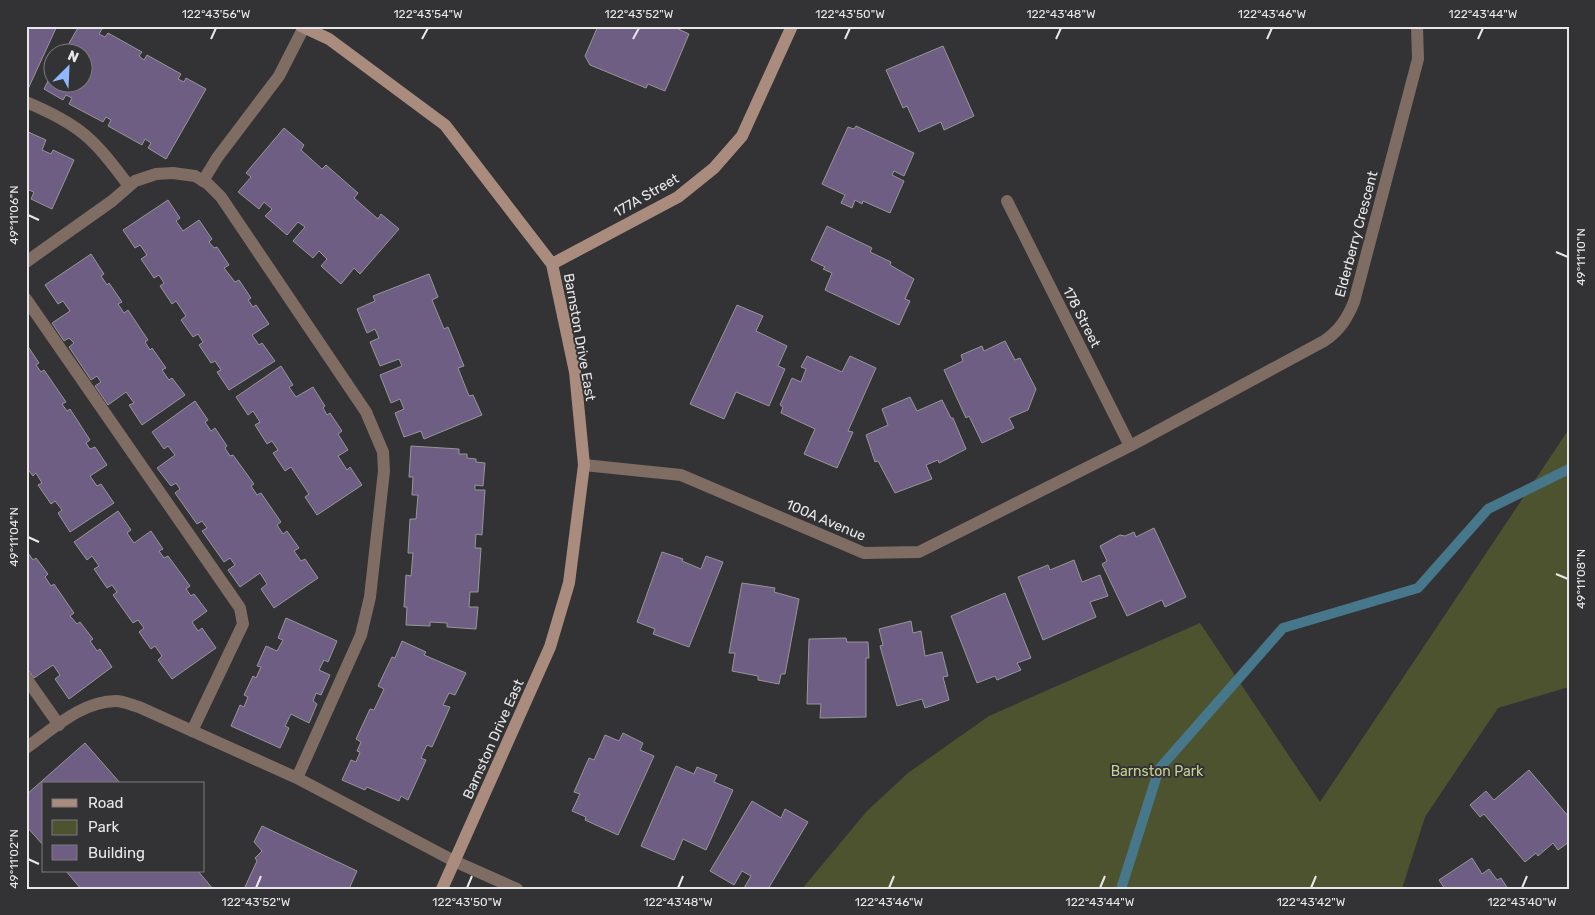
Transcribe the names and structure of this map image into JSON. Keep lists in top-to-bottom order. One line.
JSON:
{"streets":{"street":["177A Street","Elderberry Crescent","178 Street","Barnston Drive East","100A Avenue"]},"crossings":[["177A Street","Barnston Drive East"],["Elderberry Crescent","178 Street"],["Elderberry Crescent","100A Avenue"],["178 Street","100A Avenue"],["Barnston Drive East","100A Avenue"]],"parks":["Barnston Park"],"legend":["Road","Park","Building"],"north":"top right","coordinates":["122°43'56\"W","122°43'54\"W","122°43'52\"W","122°43'50\"W","122°43'48\"W","122°43'46\"W","122°43'44\"W","49°11'06\"N","49°11'10\"N","49°11'04\"N","49°11'08\"N","49°11'02\"N","122°43'42\"W","122°43'40\"W"]}
